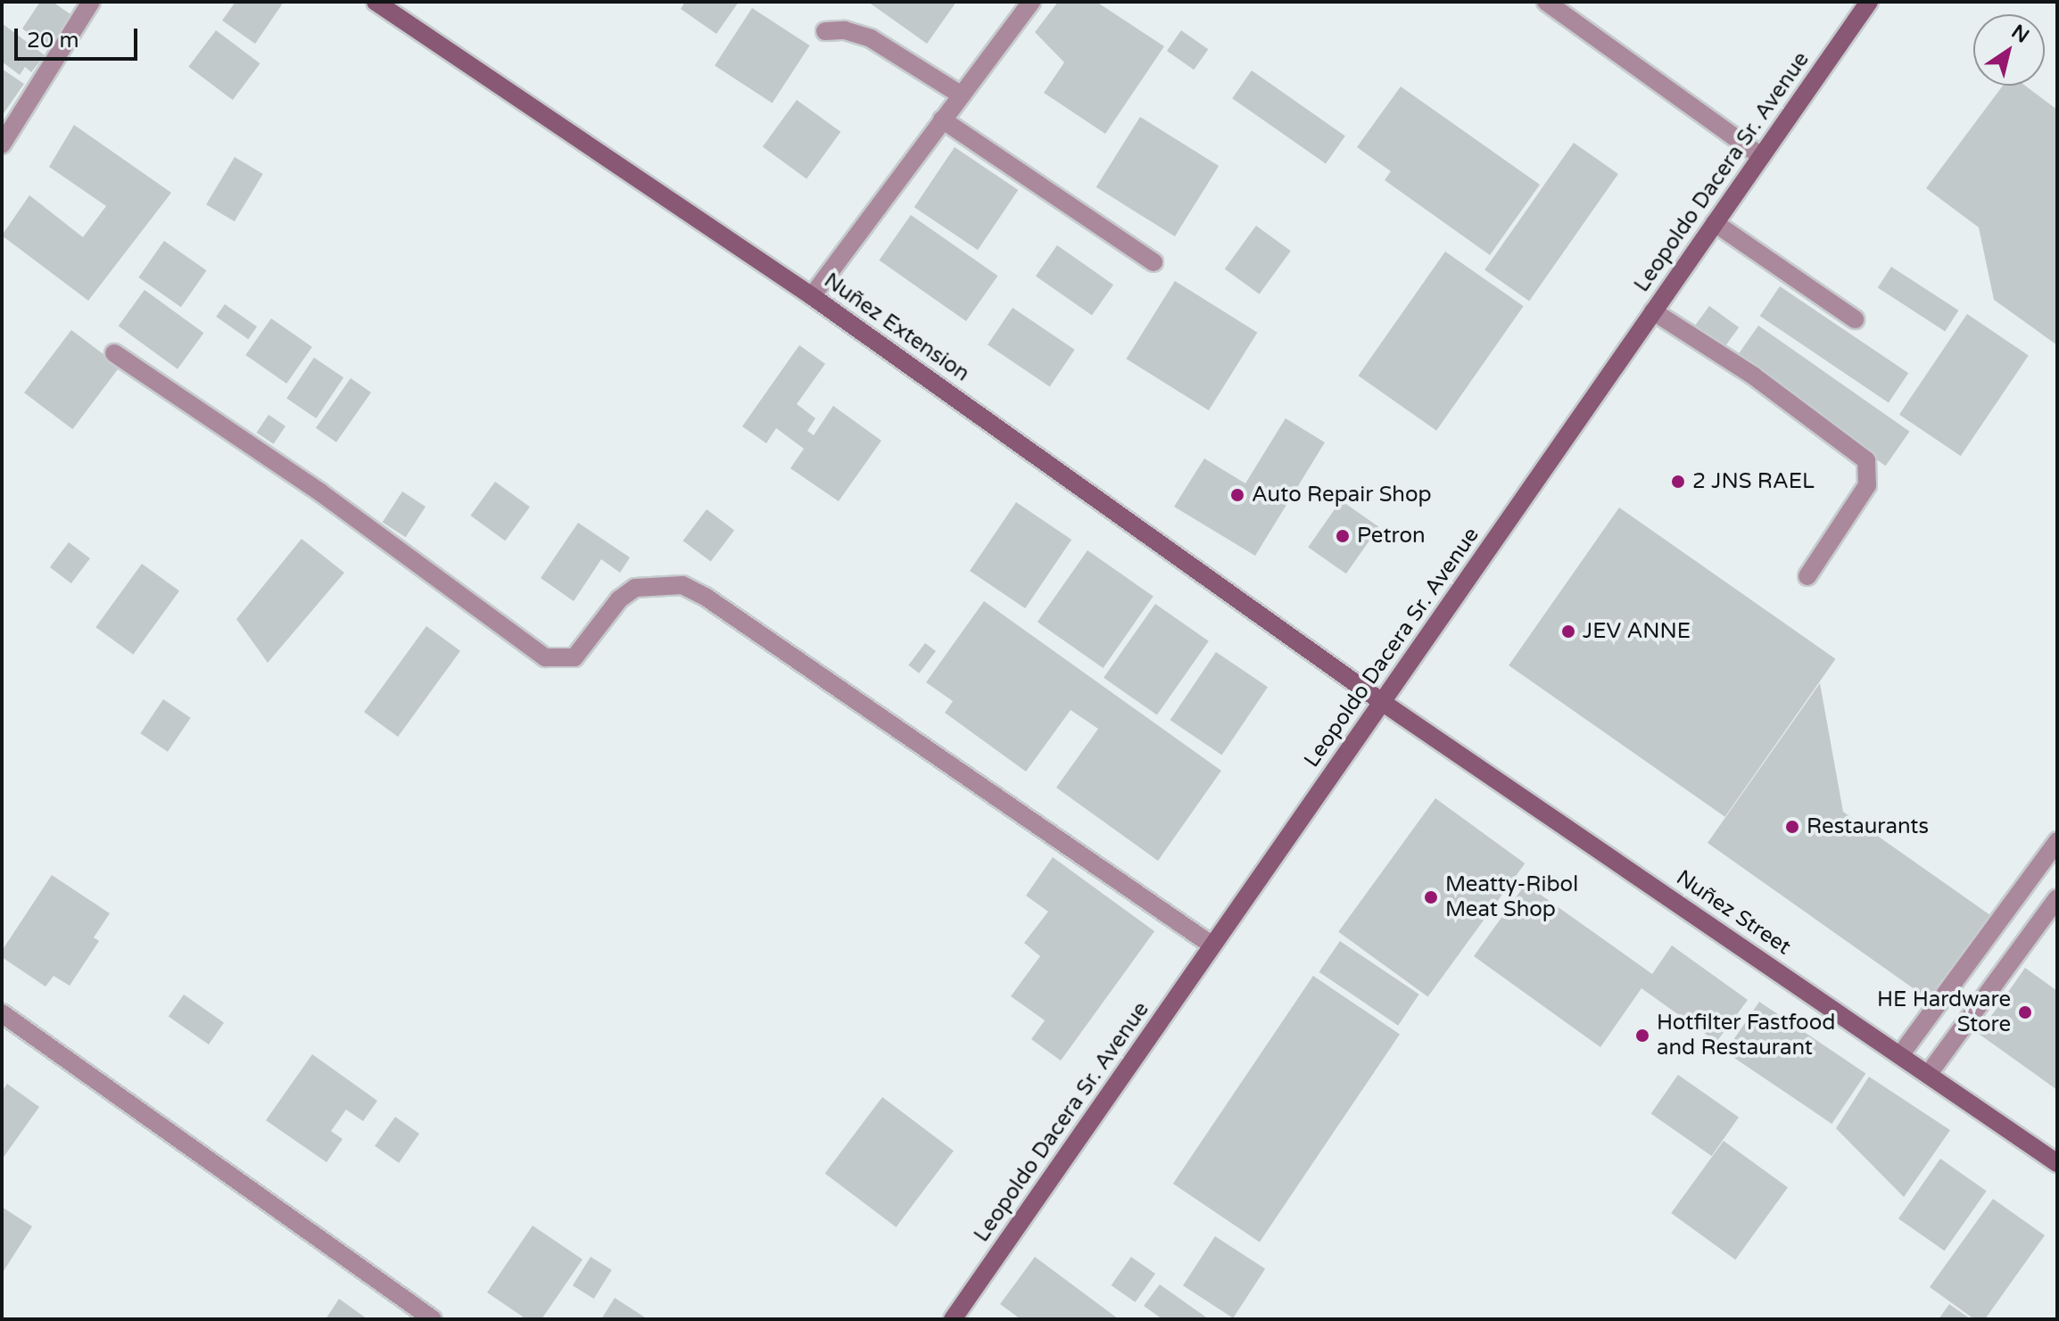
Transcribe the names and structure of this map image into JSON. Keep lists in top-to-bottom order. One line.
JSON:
{"streets":{"street":["Leopoldo Dacera Sr. Avenue","Nuñez Extension","Nuñez Street"]},"crossings":[["Leopoldo Dacera Sr. Avenue","Nuñez Extension"],["Leopoldo Dacera Sr. Avenue","Nuñez Street"],["Nuñez Extension","Nuñez Street"]],"places":["2 JNS RAEL","Auto Repair Shop","Petron","JEV ANNE","Restaurants","Meatty-Ribol Meat Shop","HE Hardware Store","Hotfilter Fastfood and Restaurant"],"scale_bar":"20 m","north":"top right"}
